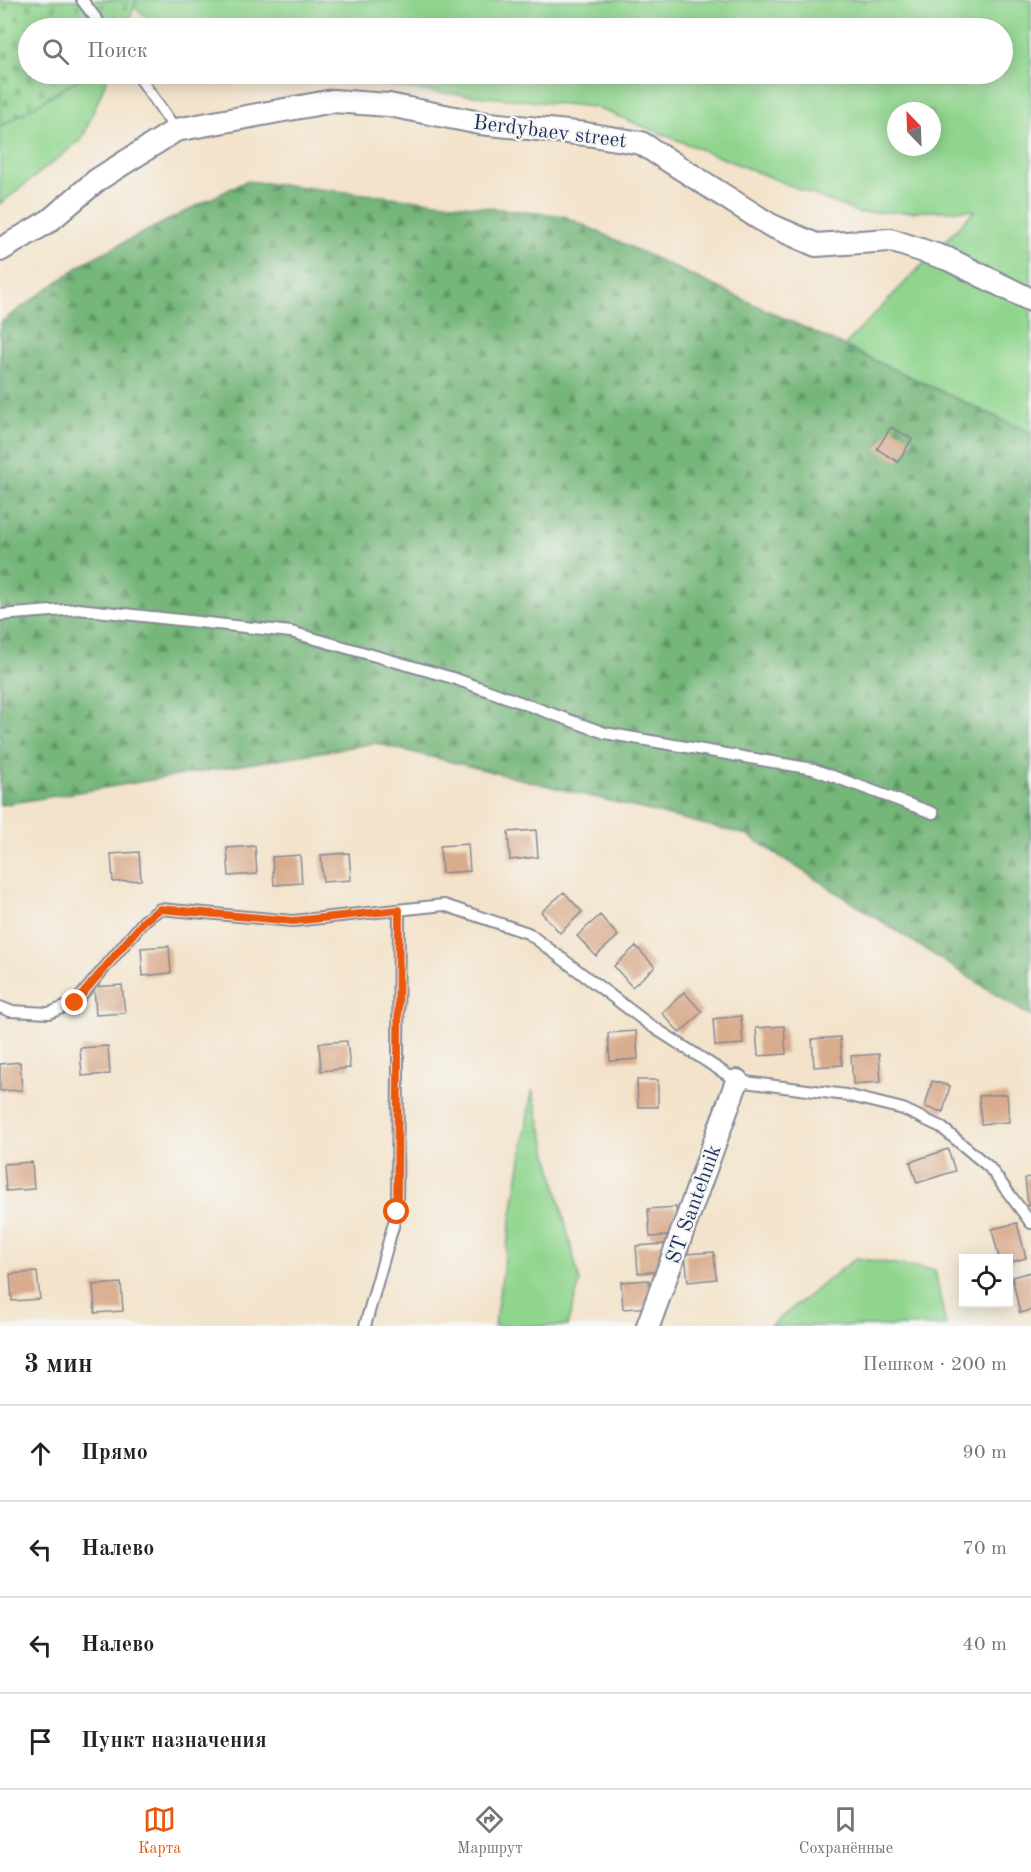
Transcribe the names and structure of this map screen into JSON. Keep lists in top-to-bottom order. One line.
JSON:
{"streets":{"street":["Berdybaev street","ST Santehnik"]},"north":"top left","page":{"search":"Поиск","heading":["3 мин","Пешком · 200 m"],"list":[["Прямо","90 m"],["Налево","70 m"],["Налево","40 m"],"Пункт назначения"],"nav":["Карта","Маршрут","Сохранённые"]}}
